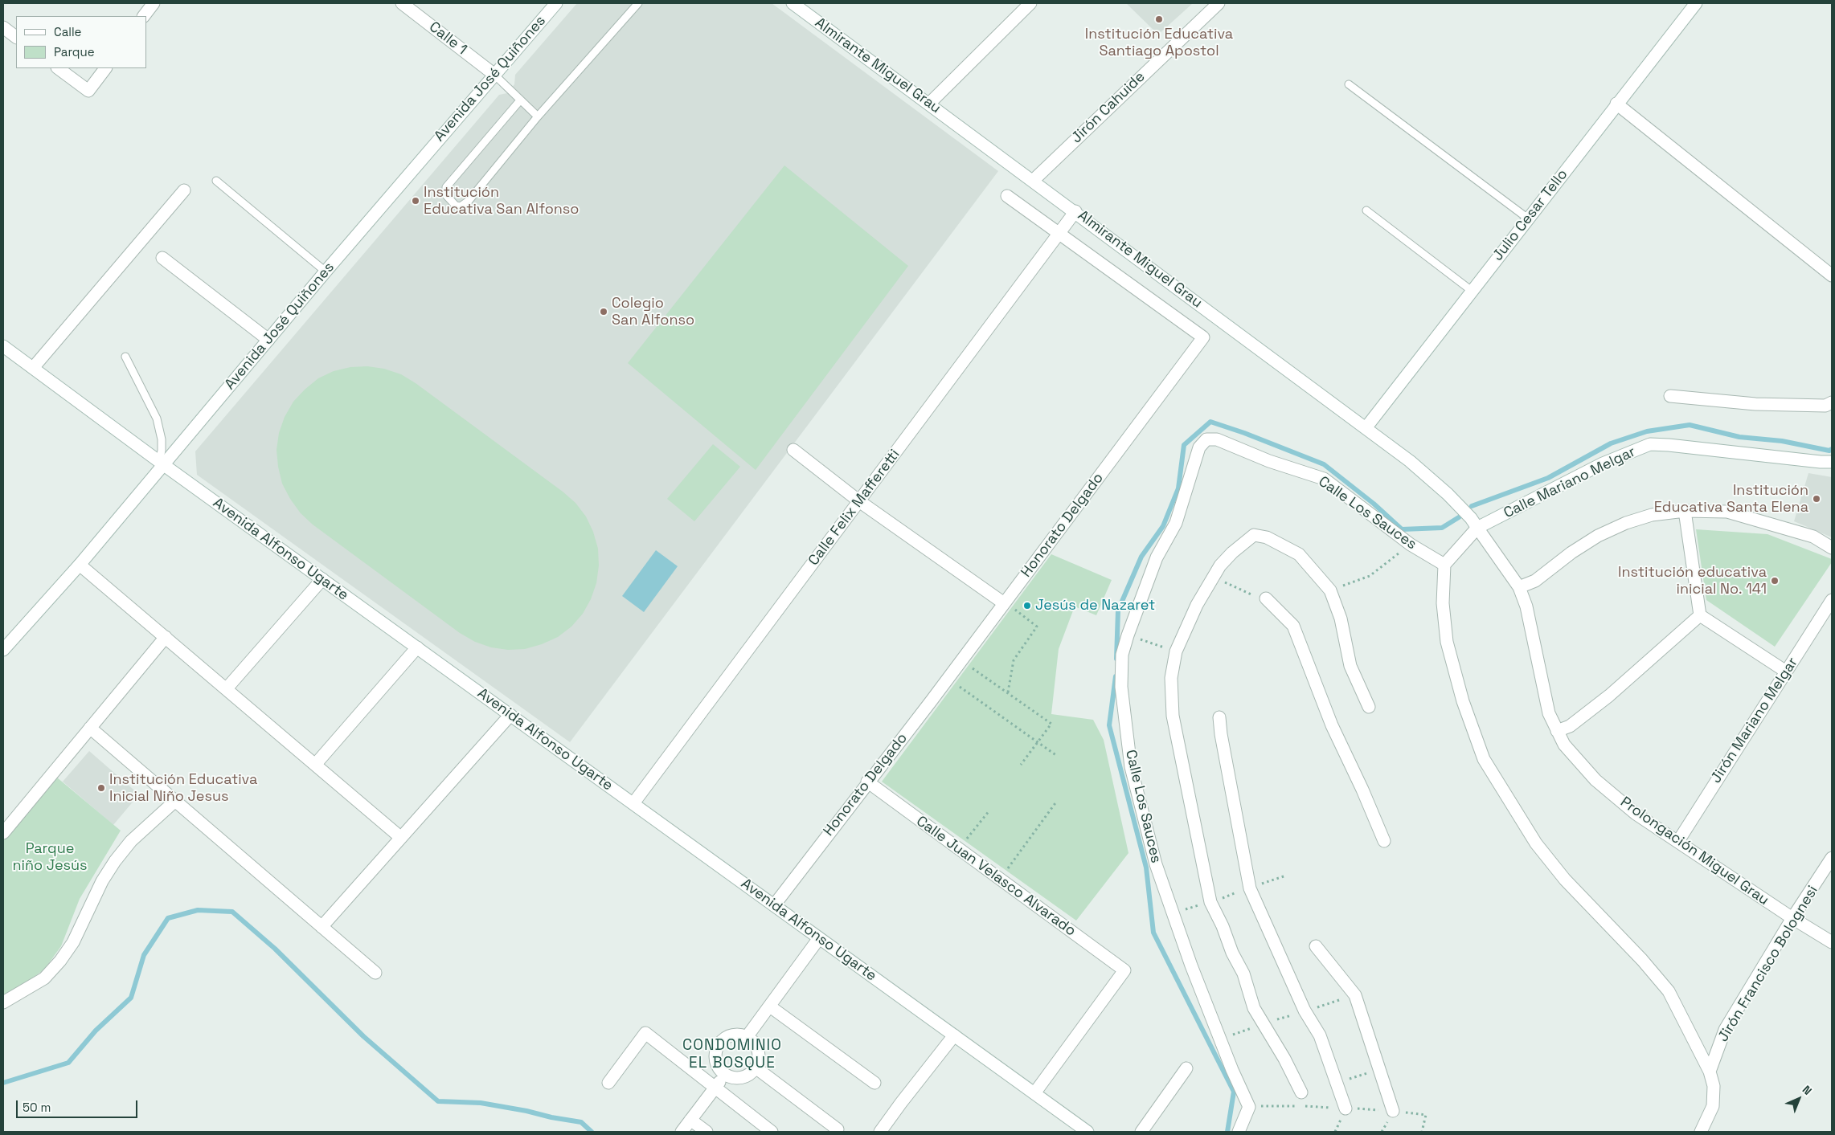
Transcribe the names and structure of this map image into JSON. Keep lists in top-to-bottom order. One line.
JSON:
{"streets":{"street":["Calle 1","Almirante Miguel Grau","Avenida José Quiñones","Jirón Cahuide","Julio Cesar Tello","Calle Mariano Melgar","Calle Felix Mafferetti","Calle Los Sauces","Honorato Delgado","Avenida Alfonso Ugarte","Jirón Mariano Melgar","Prolongación Miguel Grau","Calle Juan Velasco Alvarado","Jirón Francisco Bolognesi"]},"crossings":[["Calle 1","Avenida José Quiñones"],["Almirante Miguel Grau","Jirón Cahuide"],["Almirante Miguel Grau","Julio Cesar Tello"],["Almirante Miguel Grau","Calle Mariano Melgar"],["Almirante Miguel Grau","Calle Felix Mafferetti"],["Almirante Miguel Grau","Prolongación Miguel Grau"],["Avenida José Quiñones","Avenida Alfonso Ugarte"],["Calle Felix Mafferetti","Honorato Delgado"],["Calle Felix Mafferetti","Avenida Alfonso Ugarte"],["Honorato Delgado","Avenida Alfonso Ugarte"],["Honorato Delgado","Calle Juan Velasco Alvarado"],["Avenida Alfonso Ugarte","Calle Juan Velasco Alvarado"],["Jirón Mariano Melgar","Prolongación Miguel Grau"],["Prolongación Miguel Grau","Jirón Francisco Bolognesi"]],"districts":["CONDOMINIO EL BOSQUE"],"parks":["Parque niño Jesús"],"places":["Institución Educativa Santiago Apostol","Institución Educativa San Alfonso","Colegio San Alfonso","Institución Educativa Santa Elena","Institución educativa inicial No. 141","Jesús de Nazaret","Institución Educativa Inicial Niño Jesus"],"legend":["Calle","Parque"],"scale_bar":"50 m","north":"top right"}
